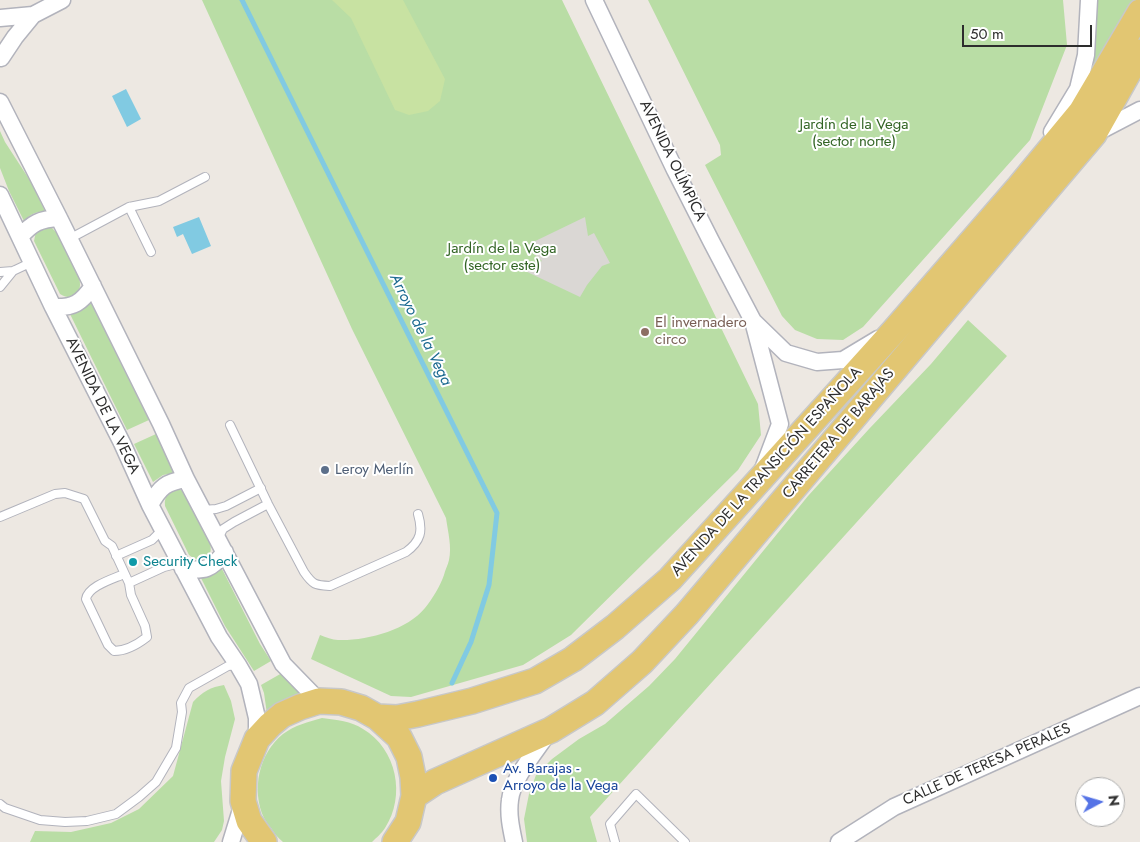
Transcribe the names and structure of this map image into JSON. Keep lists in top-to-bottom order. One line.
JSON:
{"streets":{"main road":["CARRETERA DE BARAJAS","AVENIDA DE LA TRANSICIÓN ESPAÑOLA"],"street":["AVENIDA OLÍMPICA","AVENIDA DE LA VEGA","CALLE DE TERESA PERALES"]},"crossings":[["AVENIDA OLÍMPICA","AVENIDA DE LA TRANSICIÓN ESPAÑOLA"]],"water":["Arroyo de la Vega"],"parks":["Jardín de la Vega (sector norte)","Jardín de la Vega (sector este)"],"places":["El invernadero circo","Leroy Merlín","Security Check","Av. Barajas - Arroyo de la Vega"],"scale_bar":"50 m","north":"right"}
